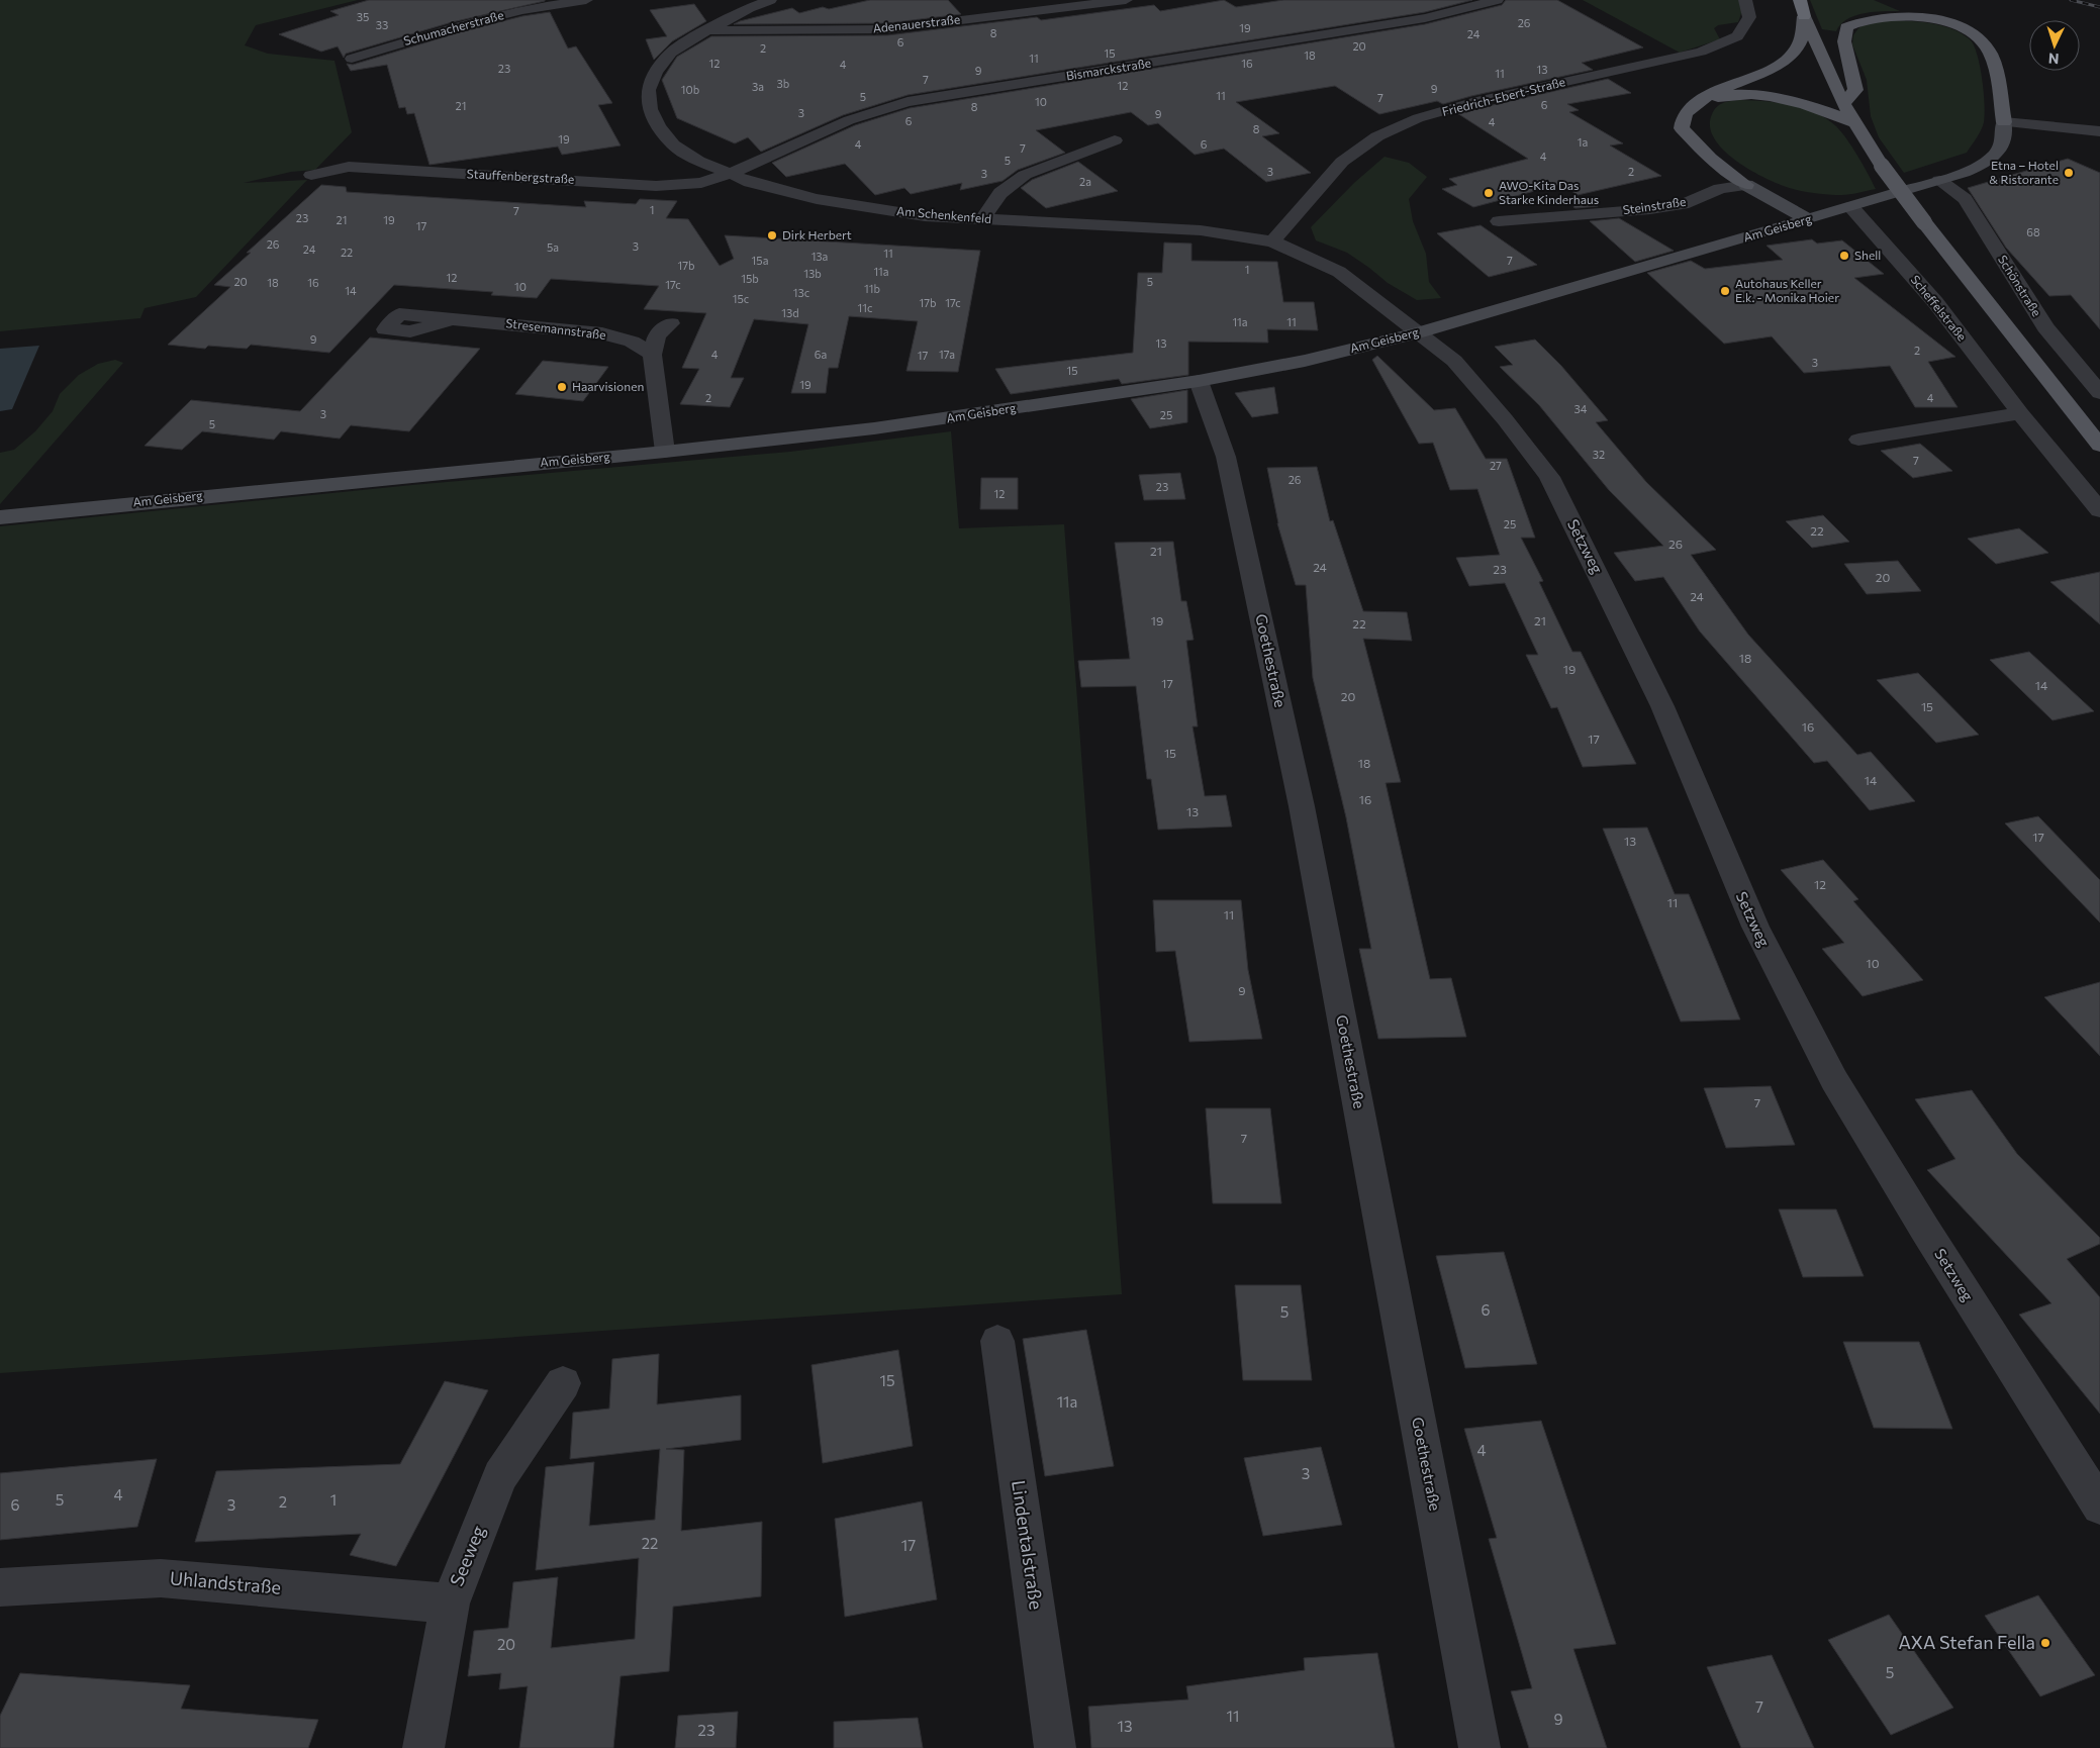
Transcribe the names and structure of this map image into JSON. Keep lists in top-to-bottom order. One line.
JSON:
{"streets":{"street":["Adenauerstraße","Schumacherstraße","Bismarckstraße","Friedrich-Ebert-Straße","Stauffenbergstraße","Steinstraße","Am Schenkenfeld","Am Geisberg","Schönstraße","Scheffelstraße","Stresemannstraße","Setzweg","Goethestraße","Lindentalstraße","Seeweg","Uhlandstraße"]},"crossings":[["Adenauerstraße","Am Schenkenfeld"],["Bismarckstraße","Stauffenbergstraße"],["Bismarckstraße","Am Schenkenfeld"],["Friedrich-Ebert-Straße","Am Schenkenfeld"],["Stauffenbergstraße","Am Schenkenfeld"],["Am Schenkenfeld","Am Geisberg"],["Am Schenkenfeld","Setzweg"],["Am Geisberg","Schönstraße"],["Am Geisberg","Scheffelstraße"],["Am Geisberg","Setzweg"],["Am Geisberg","Goethestraße"],["Seeweg","Uhlandstraße"]],"places":["Etna – Hotel & Ristorante","AWO-Kita Das Starke Kinderhaus","Dirk Herbert","Shell","Autohaus Keller E.k. - Monika Hoier","Haarvisionen","AXA Stefan Fella"],"house_numbers":["35","26","33","19","8","24","6","20","2","15","18","11","12","16","4","23","13","9","11","7","3b","12","3a","9","10b","11","5","7","10","6","21","8","3","9","6","4","8","19","1a","4","6","7","4","5","3","2","3","2a","1","7","23","21","19","17","68","26","3","5a","24","22","11","13a","15a","7","17b","1","11a","13b","12","15b","20","5","18","16","17c","10","11b","14","13c","15c","17b","17c","11c","13d","11a","11","9","13","2","4","6a","17a","17","3","15","19","2","4","34","3","25","5","32","7","27","26","23","12","25","22","26","21","24","23","20","24","19","21","22","18","19","17","14","20","15","16","17","15","18","14","16","13","17","13","12","11","11","10","9","7","7","6","5","15","11a","4","3","4","5","1","2","6","3","22","17","20","5","7","11","9","13","23"],"north":"bottom"}
